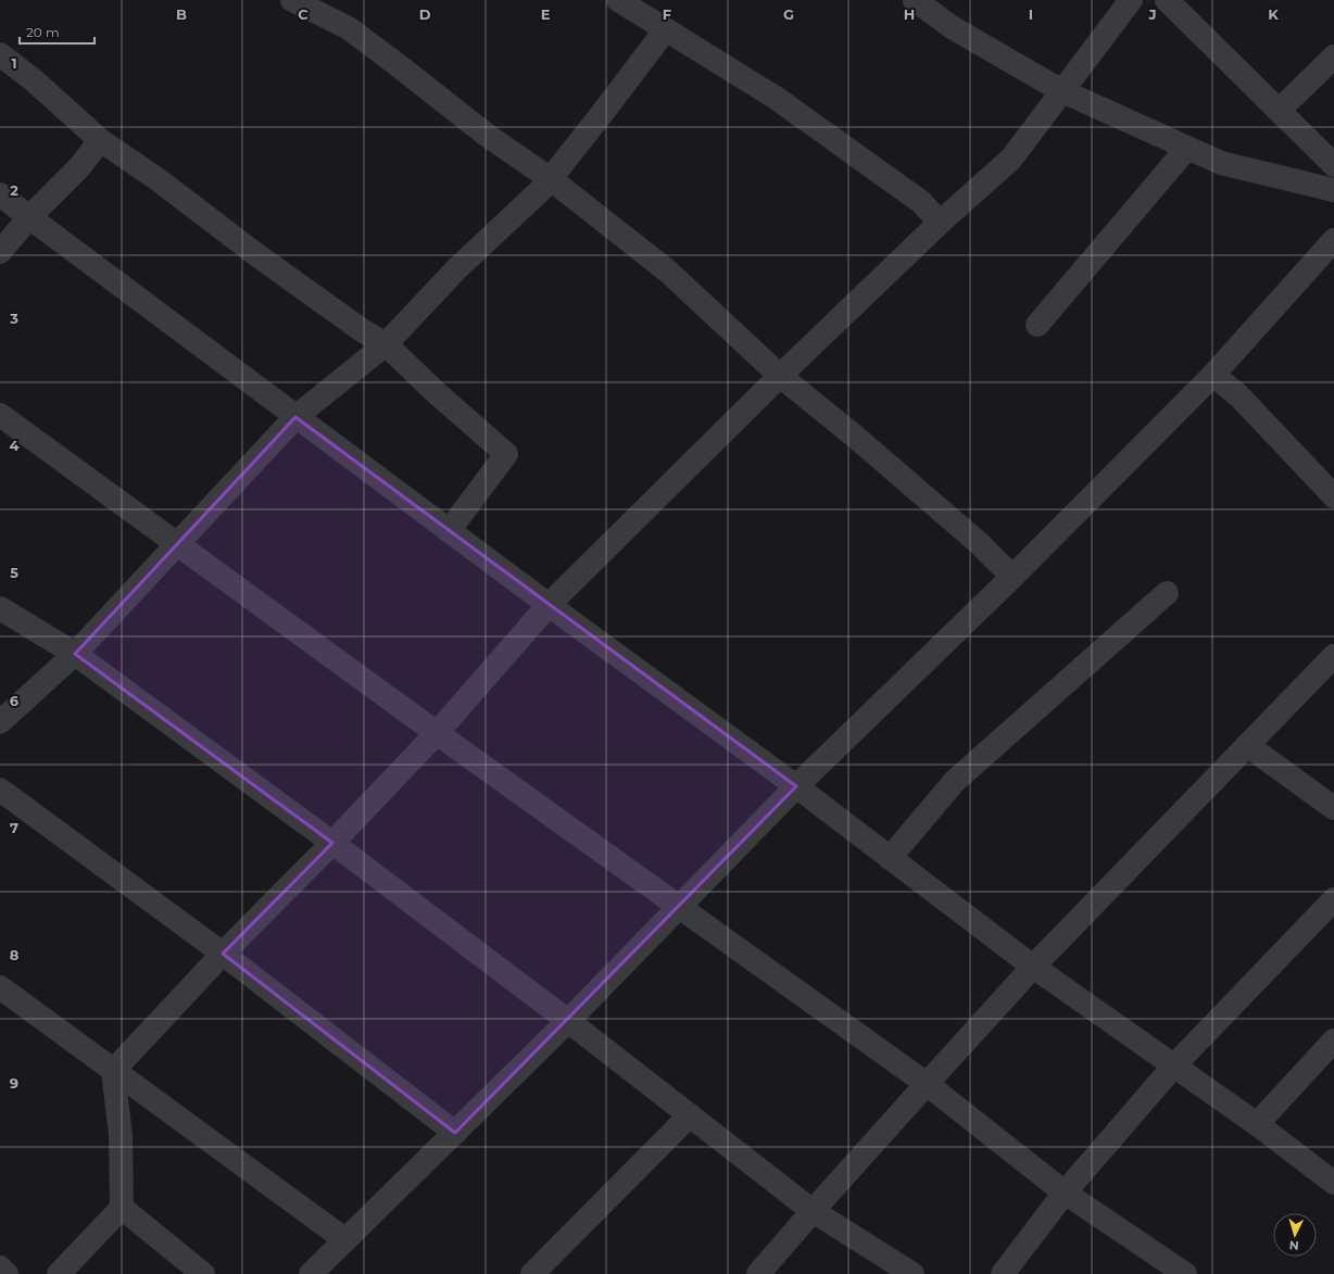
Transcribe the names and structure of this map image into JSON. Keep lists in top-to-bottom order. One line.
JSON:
{"scale_bar":"20 m","north":"bottom","grid":{"columns":["B","C","D","E","F","G","H","I","J","K"],"rows":["1","2","3","4","5","6","7","8","9"]}}
